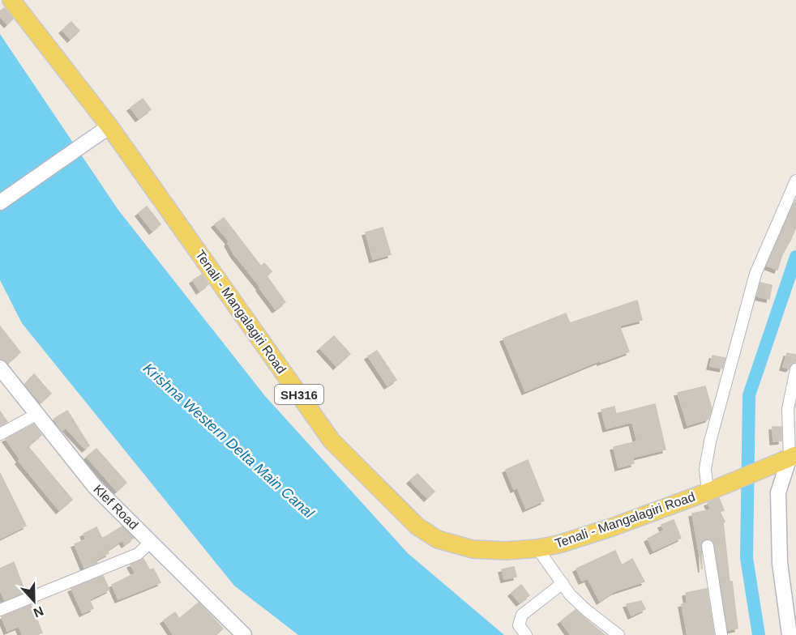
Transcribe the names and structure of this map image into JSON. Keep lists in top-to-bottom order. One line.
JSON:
{"streets":{"main road":["Tenali - Mangalagiri Road","SH316","Klef Road"]},"water":["Krishna Western Delta Main Canal"],"north":"bottom"}
